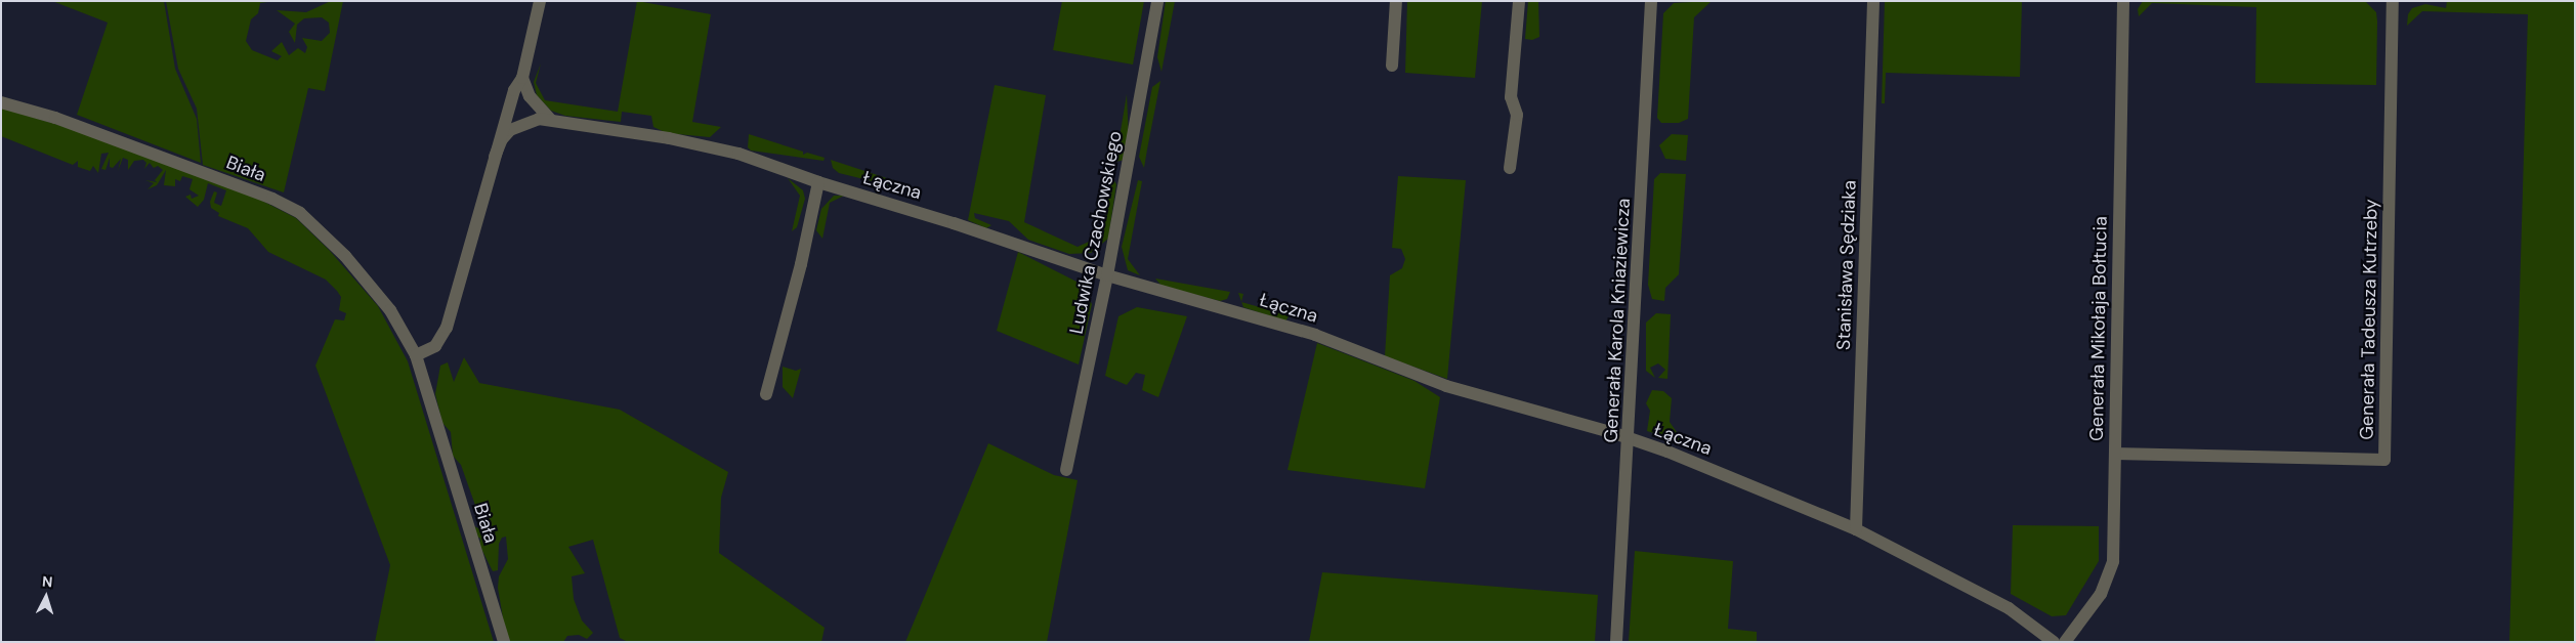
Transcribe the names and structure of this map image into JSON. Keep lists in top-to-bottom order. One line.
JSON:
{"streets":{"street":["Biała","Łączna","Ludwika Czachowskiego","Stanisława Sędziaka","Generała Tadeusza Kutrzeby","Generała Karola Kniaziewicza","Generała Mikołaja Bołtucia"]},"crossings":[["Łączna","Ludwika Czachowskiego"],["Łączna","Stanisława Sędziaka"],["Łączna","Generała Karola Kniaziewicza"],["Generała Tadeusza Kutrzeby","Generała Mikołaja Bołtucia"]],"north":"top"}
